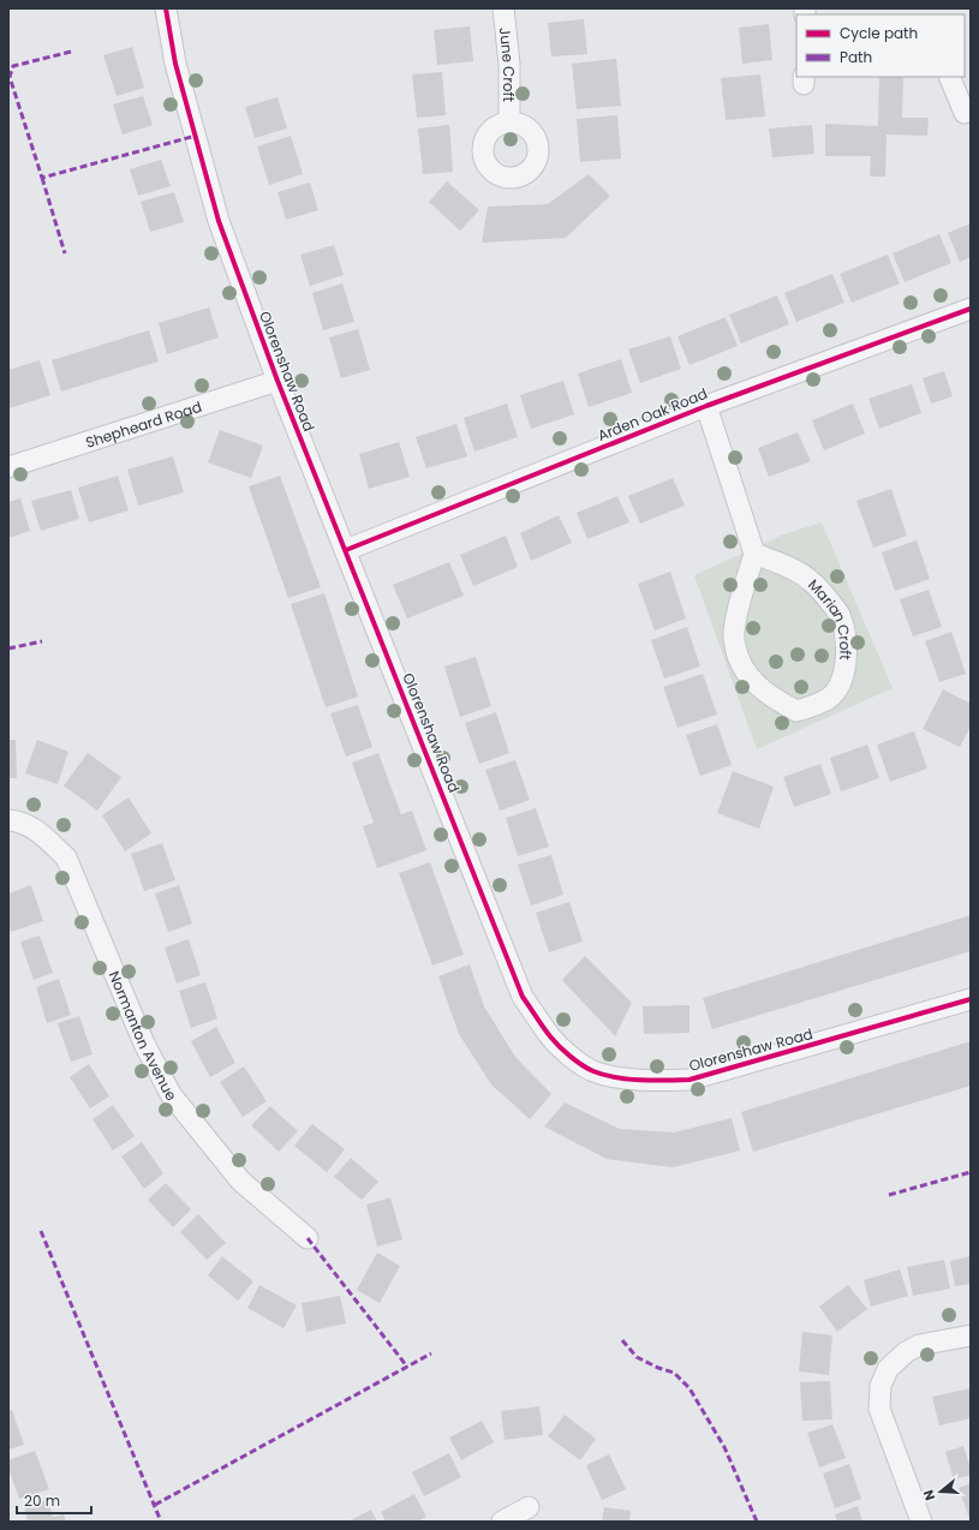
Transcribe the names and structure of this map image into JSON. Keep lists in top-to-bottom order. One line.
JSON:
{"streets":{"street":["June Croft","Olorenshaw Road","Arden Oak Road","Shepheard Road","Marian Croft","Normanton Avenue"]},"crossings":[["Olorenshaw Road","Arden Oak Road"],["Olorenshaw Road","Shepheard Road"]],"legend":["Cycle path","Path"],"scale_bar":"20 m","north":"left"}
